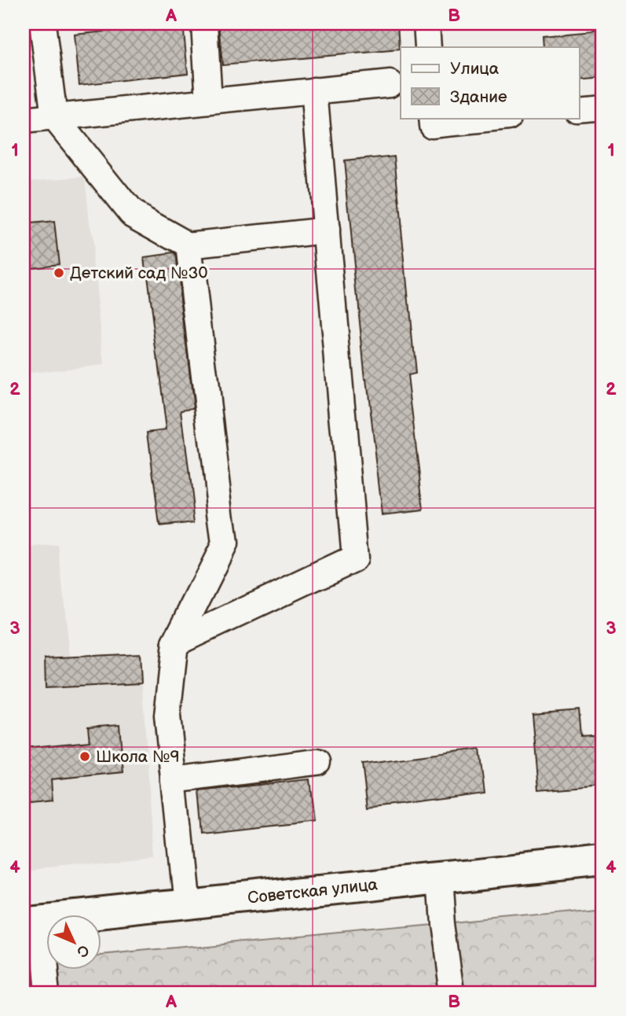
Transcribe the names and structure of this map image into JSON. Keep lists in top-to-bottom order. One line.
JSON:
{"streets":{"main road":["Советская улица"]},"places":["Детский сад №30","Школа №9"],"legend":["Улица","Здание"],"north":"bottom right","grid":{"columns":["A","B"],"rows":["1","2","3","4"]}}
